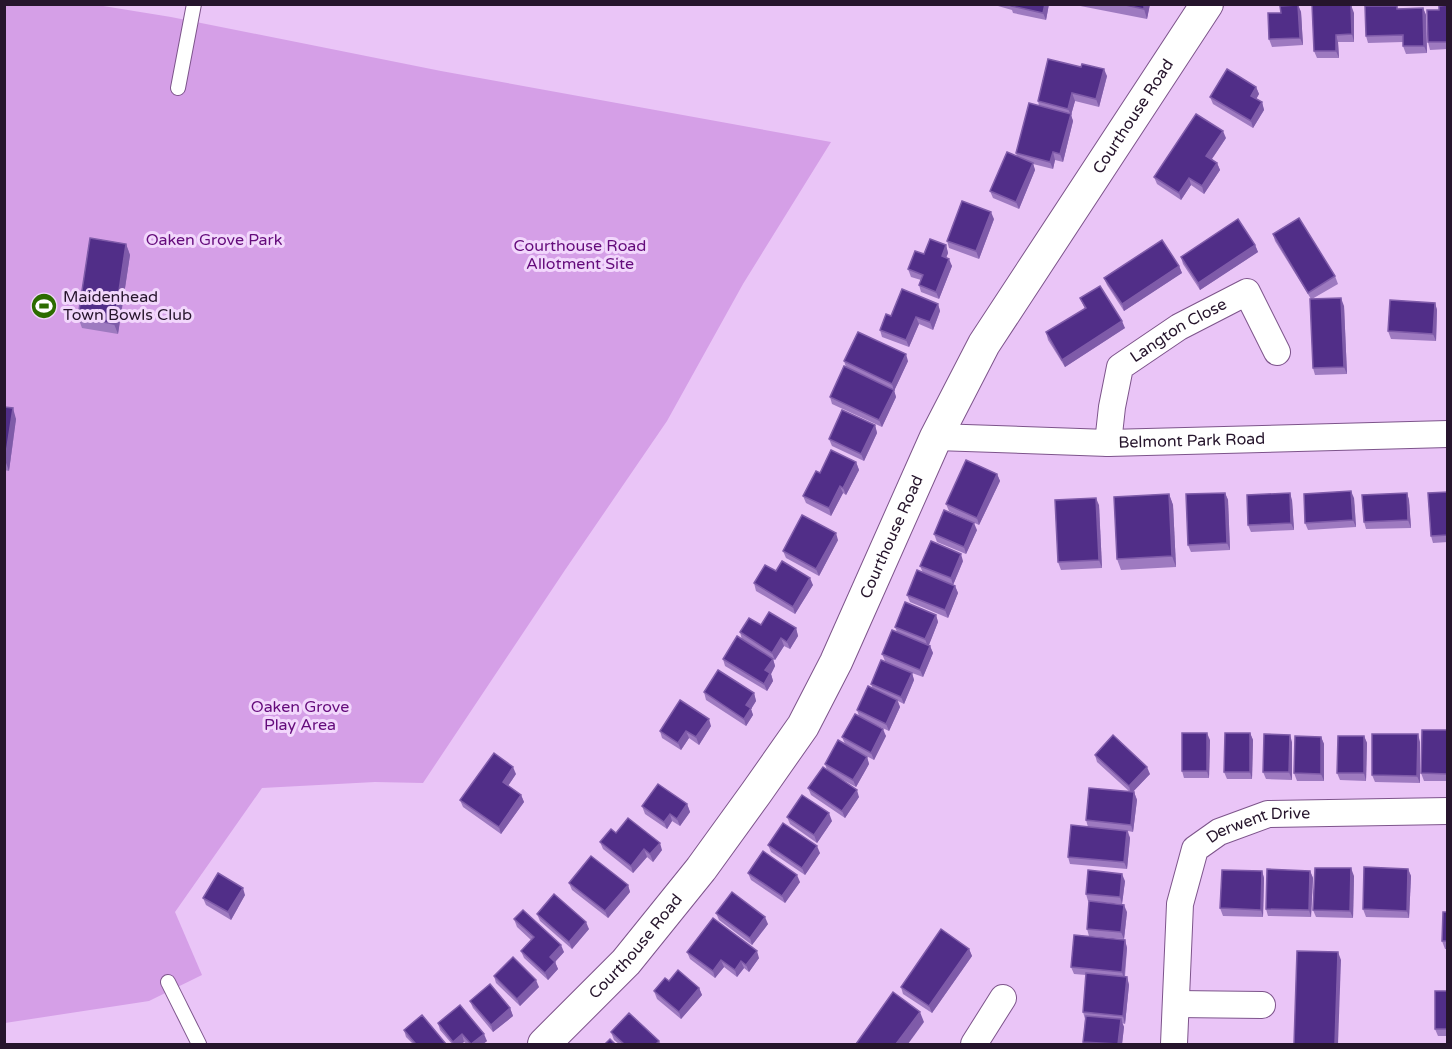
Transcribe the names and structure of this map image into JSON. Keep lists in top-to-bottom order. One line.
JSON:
{"streets":{"street":["Courthouse Road","Langton Close","Belmont Park Road","Derwent Drive"]},"crossings":[["Courthouse Road","Belmont Park Road"],["Langton Close","Belmont Park Road"]],"parks":["Oaken Grove Park","Courthouse Road Allotment Site","Oaken Grove Play Area"],"places":{"sports":["Maidenhead Town Bowls Club"]}}
